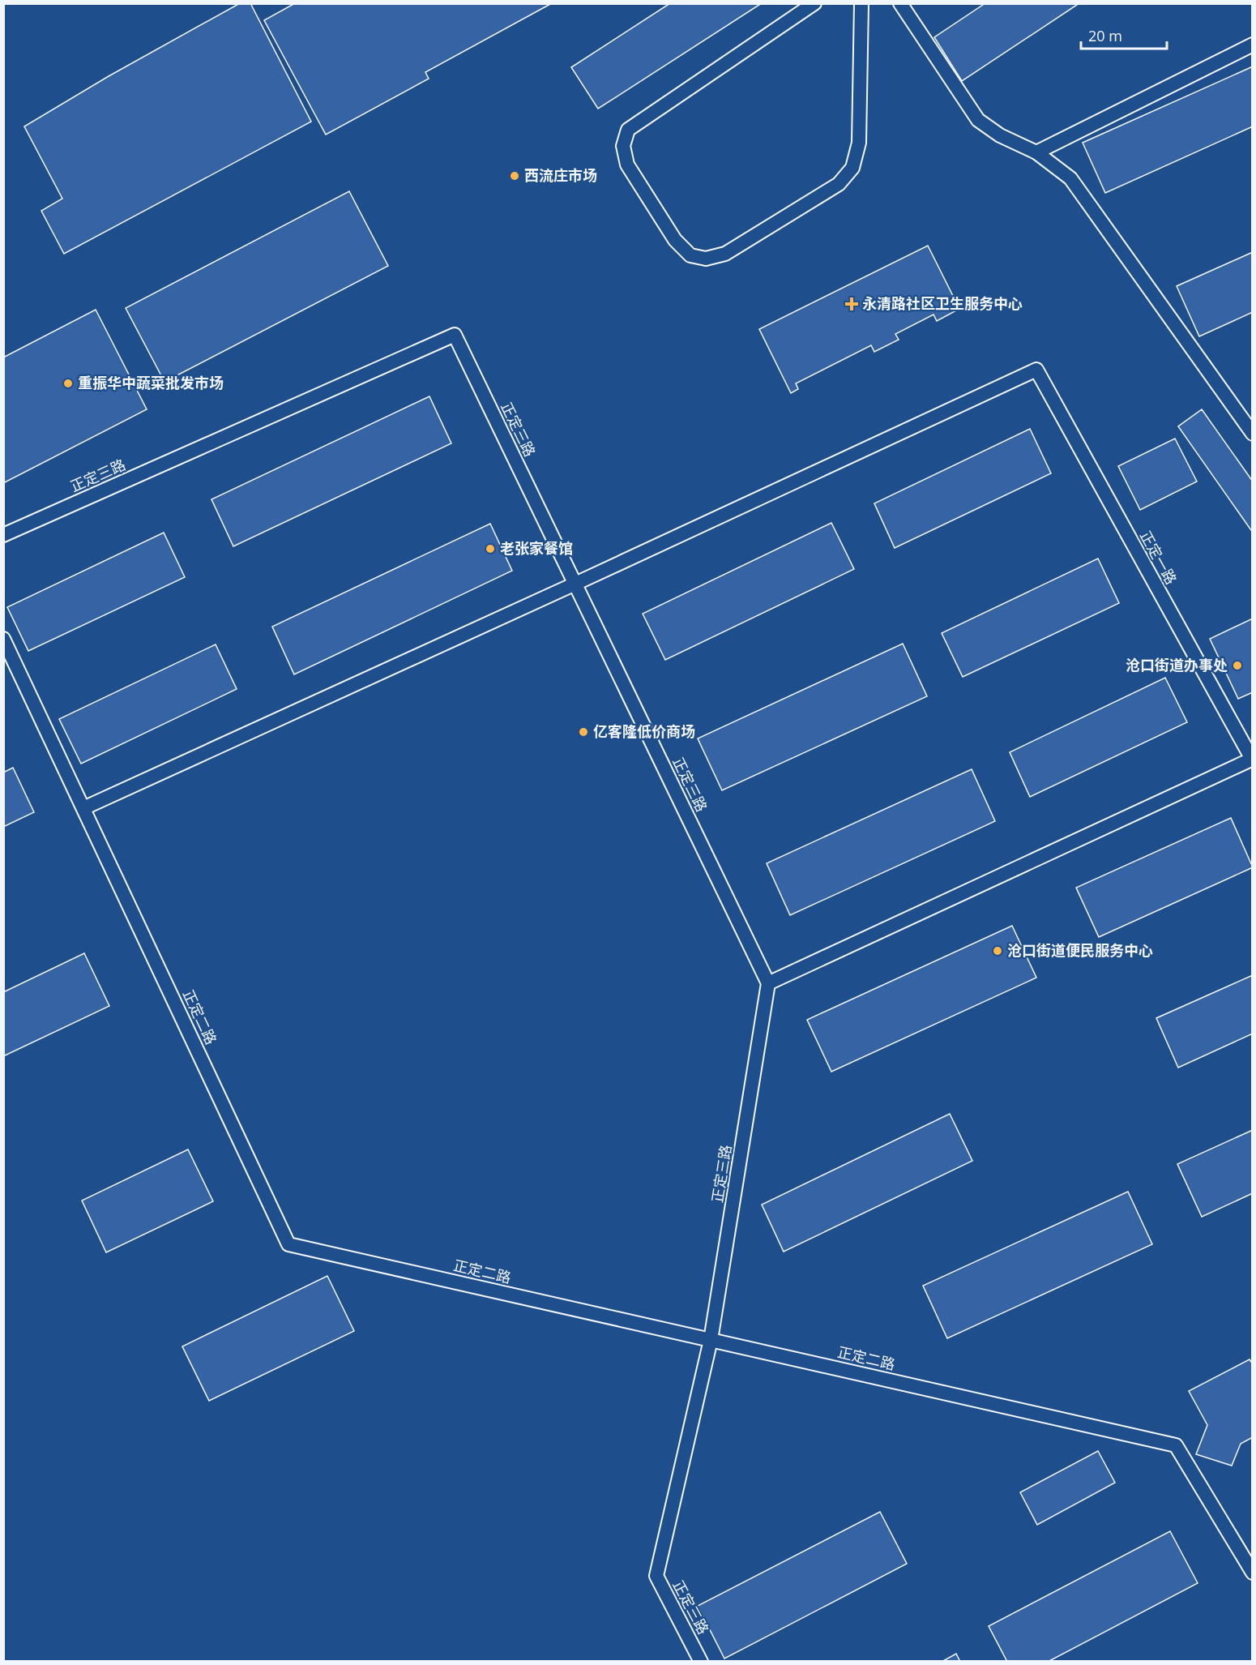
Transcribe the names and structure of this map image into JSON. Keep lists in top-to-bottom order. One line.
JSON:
{"streets":{"lane":["正定三路","正定一路","正定二路"]},"crossings":[["正定三路","正定一路"],["正定三路","正定二路"]],"places":{"other":["西流庄市场","重振华中蔬菜批发市场","老张家餐馆","沧口街道办事处","亿客隆低价商场","沧口街道便民服务中心"],"health":["永清路社区卫生服务中心"]},"scale_bar":"20 m"}
